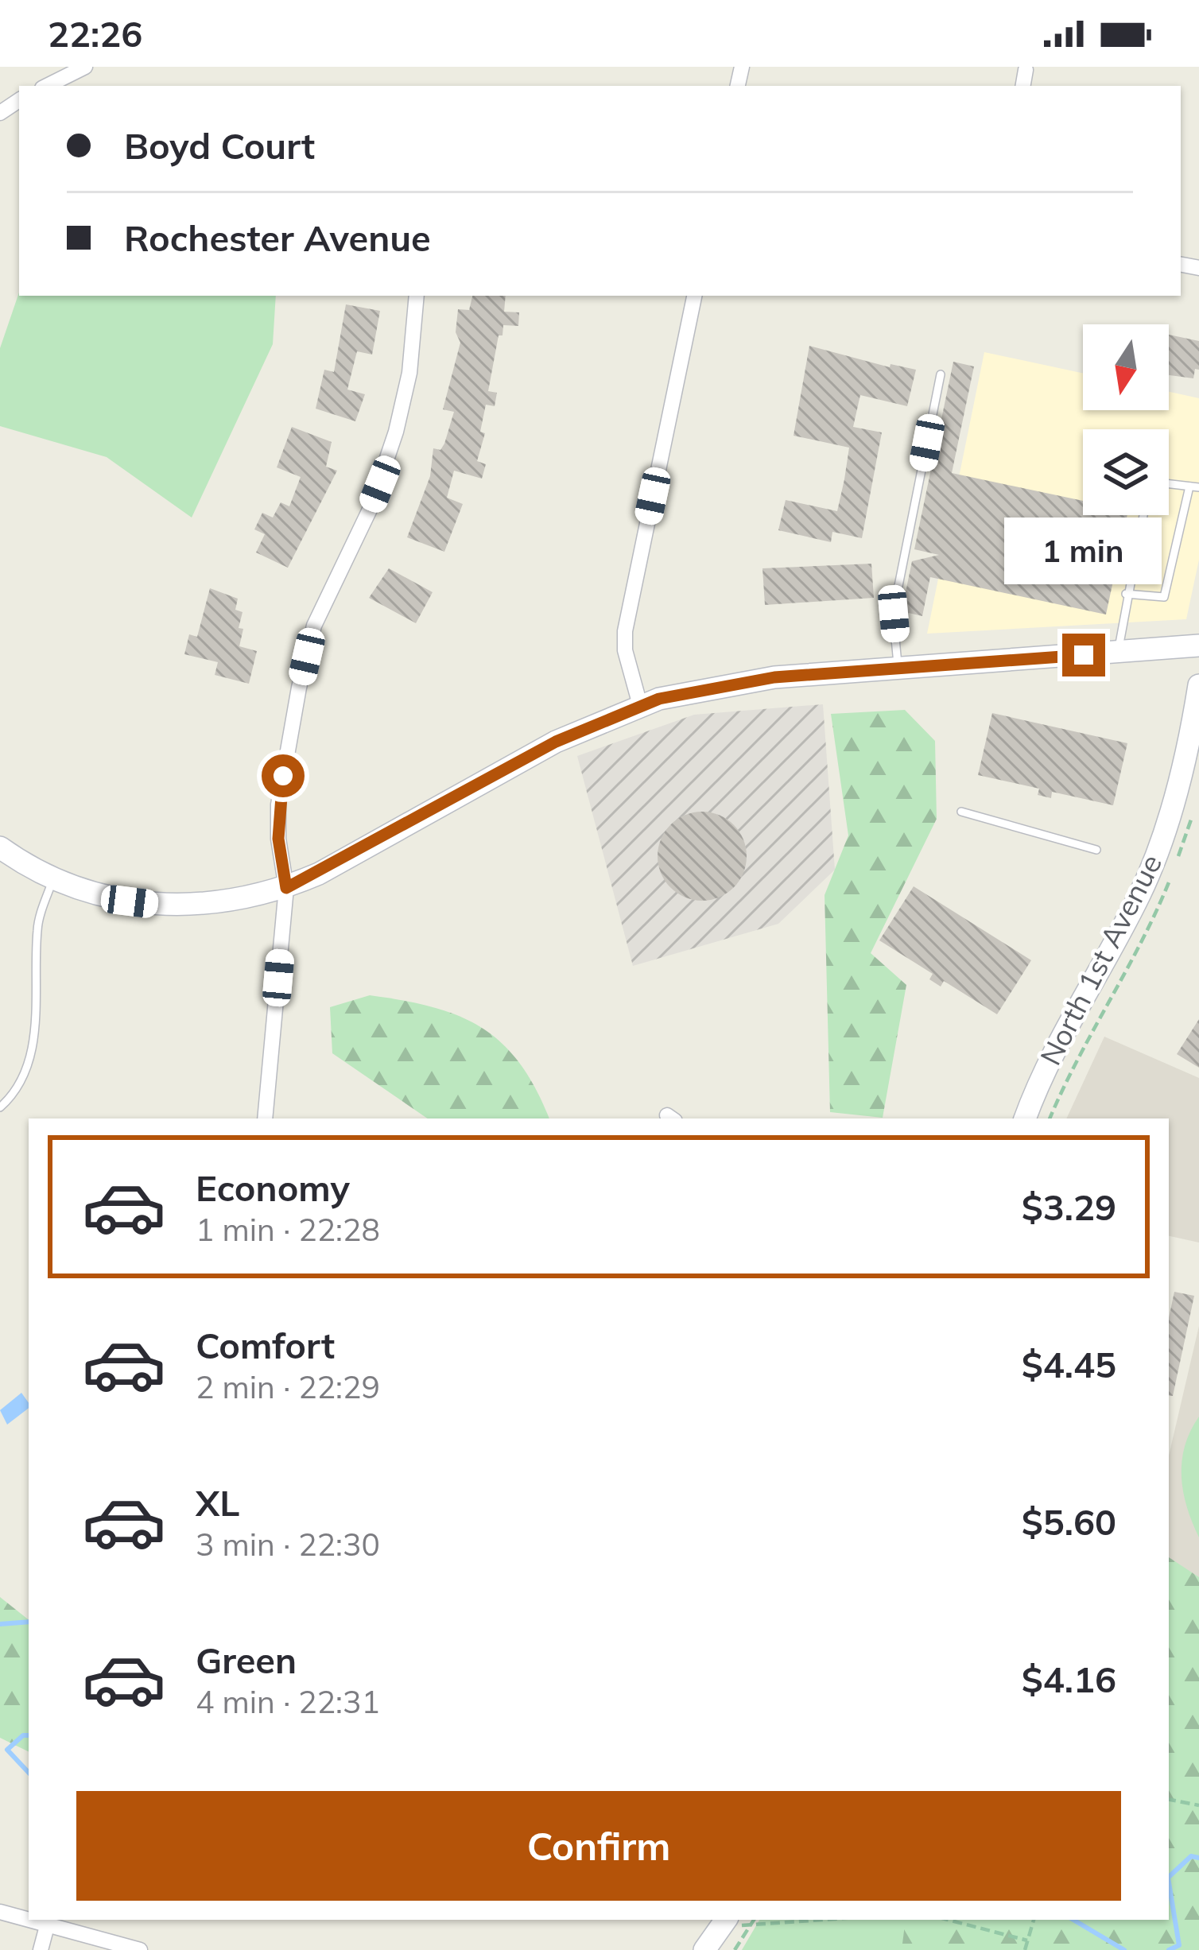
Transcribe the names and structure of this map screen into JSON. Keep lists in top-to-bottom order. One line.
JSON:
{"streets":{"main road":["North 1st Avenue"]},"north":"bottom","page":{"status":"22:26","banner":["Boyd Court","Rochester Avenue"],"bubble":"1 min","list":[{"name":"Economy","note":"1 min · 22:28","value":"$3.29"},{"name":"Comfort","note":"2 min · 22:29","value":"$4.45"},{"name":"XL","note":"3 min · 22:30","value":"$5.60"},{"name":"Green","note":"4 min · 22:31","value":"$4.16"}],"buttons":"Confirm"}}
